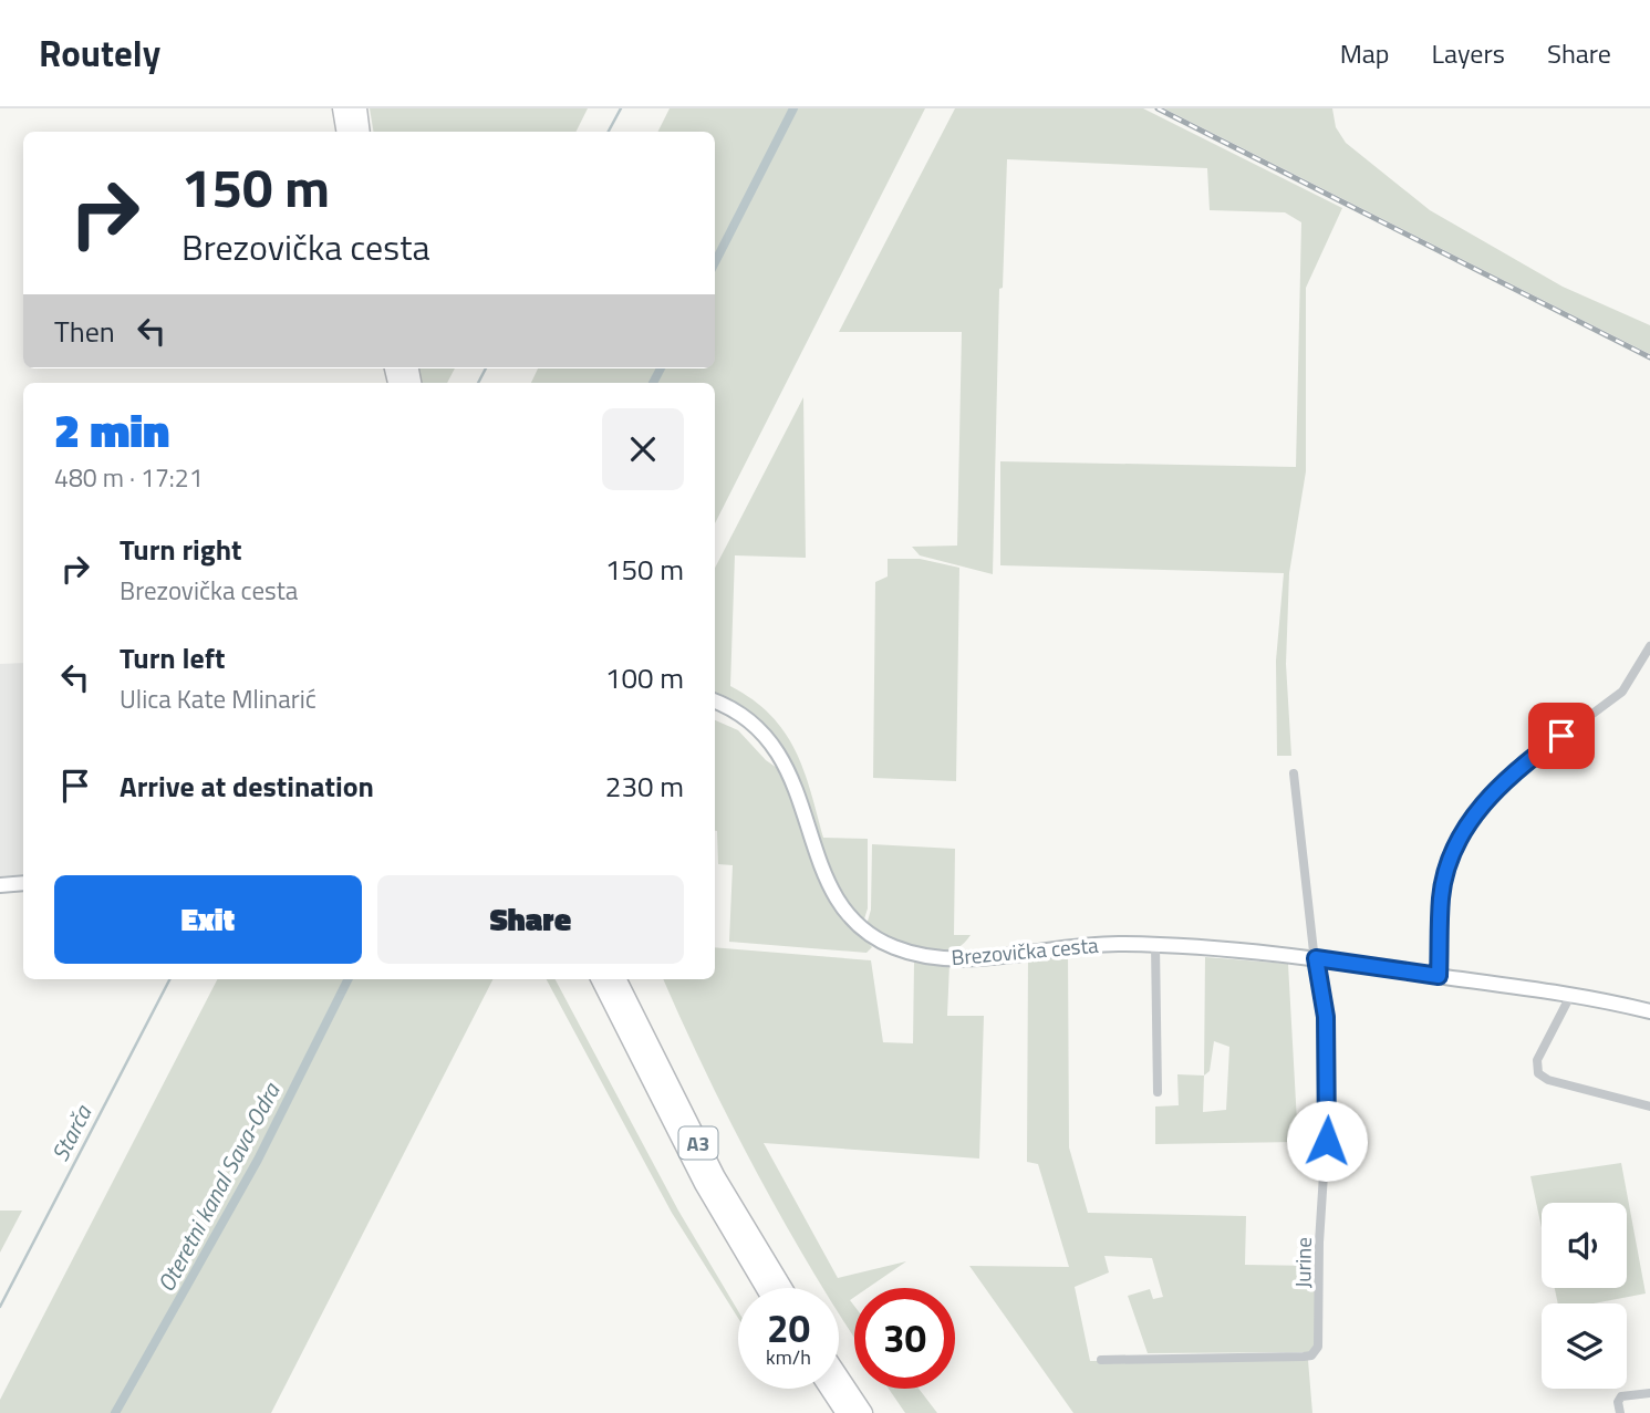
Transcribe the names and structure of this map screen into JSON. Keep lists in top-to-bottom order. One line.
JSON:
{"streets":{"highway":["A3"],"main road":["Brezovička cesta"],"street":["Jurine"]},"crossings":[["Brezovička cesta","Jurine"]],"water":["Starča","Oteretni kanal Sava-Odra"],"page":{"header":"Routely","nav":["Map","Layers","Share"],"turn":["150 m","Brezovička cesta"],"then":"Then","heading":["2 min","480 m · 17:21"],"list":[{"name":"Turn right","note":"Brezovička cesta","value":"150 m"},{"name":"Turn left","note":"Ulica Kate Mlinarić","value":"100 m"},{"name":"Arrive at destination","value":"230 m"}],"buttons":["Exit","Share"],"speed":"20 km/h","limit":"30"}}
